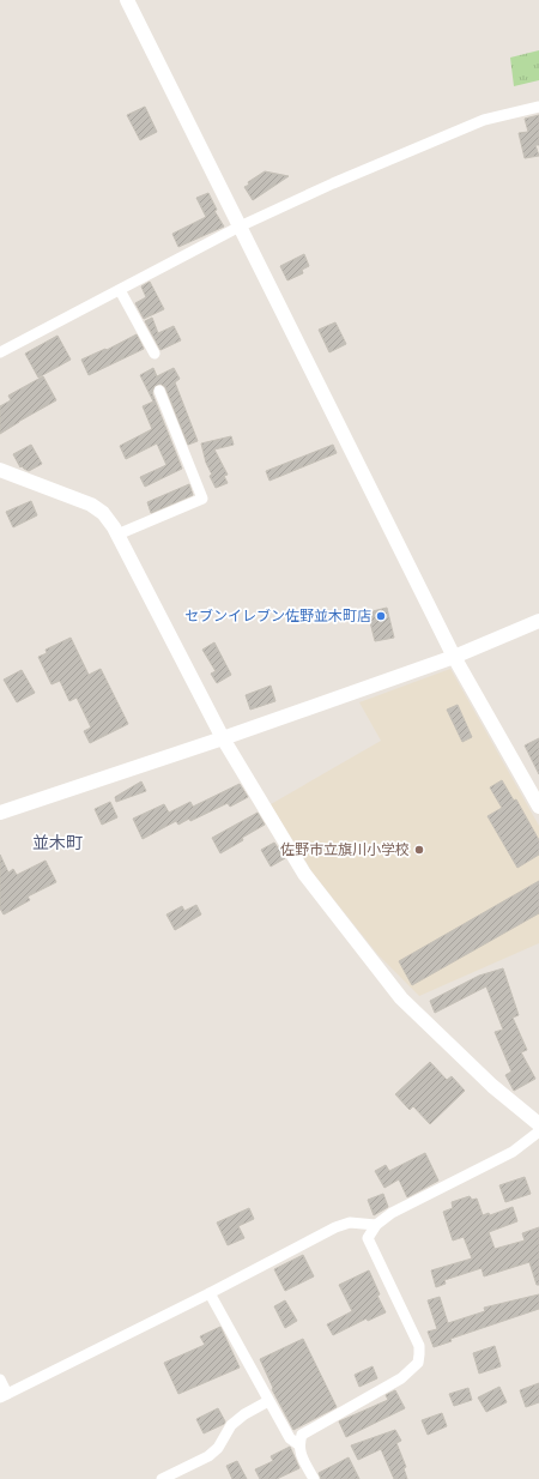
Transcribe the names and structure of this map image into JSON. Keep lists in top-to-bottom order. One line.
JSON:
{"districts":["並木町"],"places":["セブンイレブン佐野並木町店","佐野市立旗川小学校"]}
